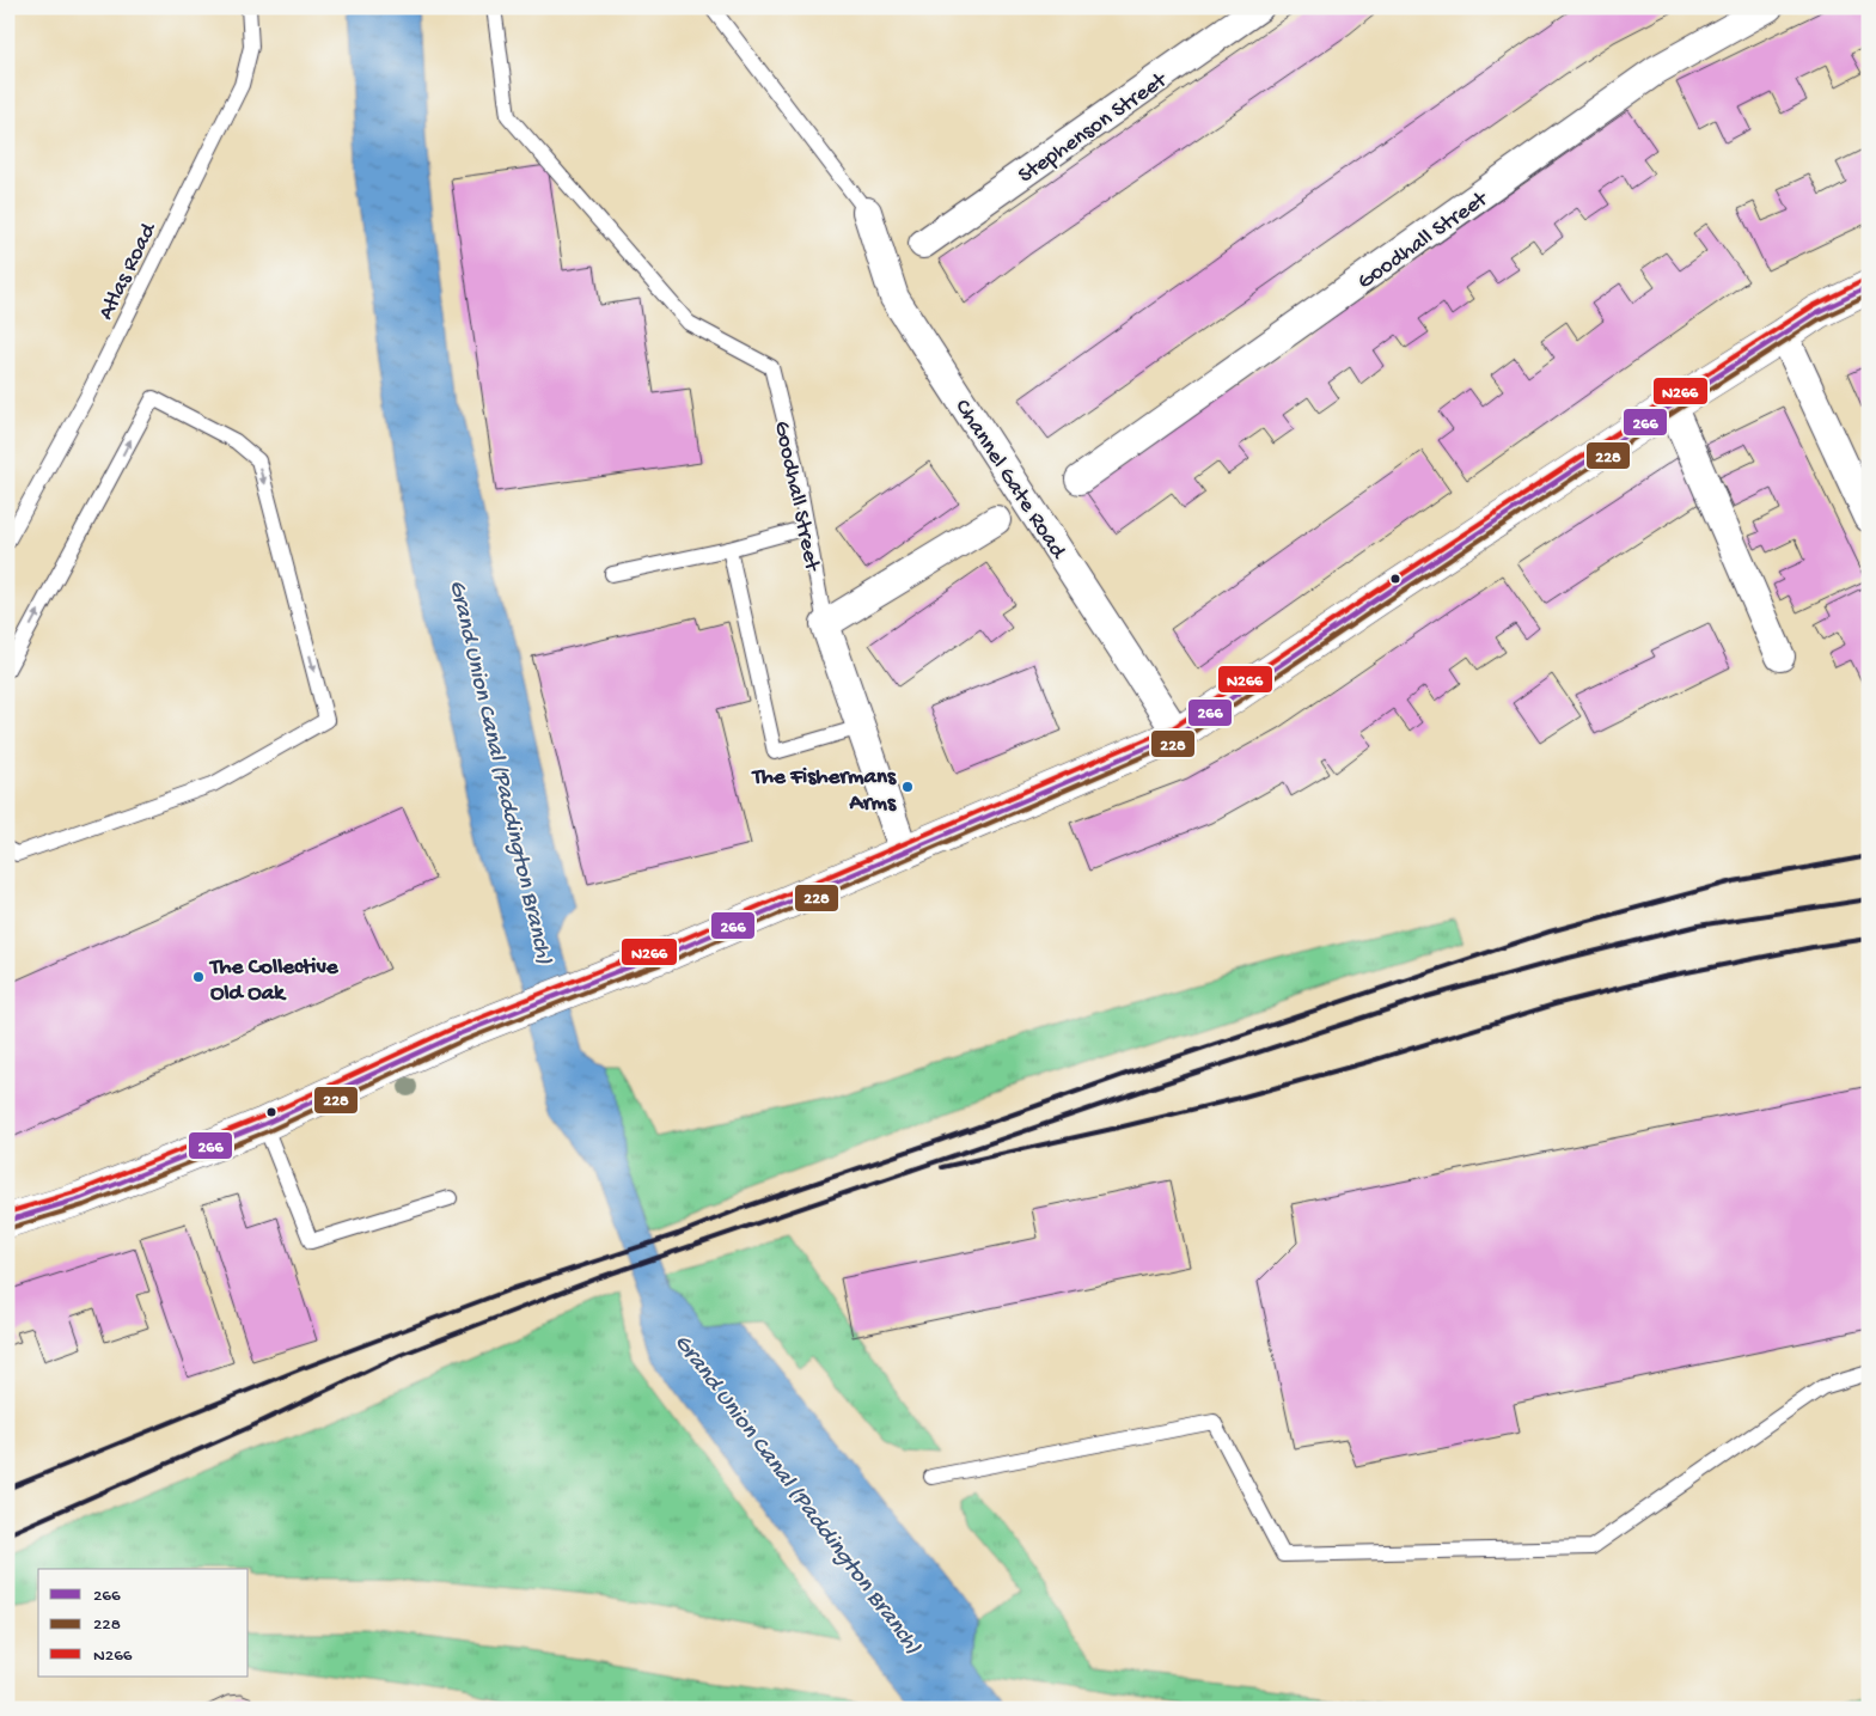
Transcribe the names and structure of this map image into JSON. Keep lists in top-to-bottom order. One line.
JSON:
{"streets":{"street":["Stephenson Street","Goodhall Street","Channel Gate Road"],"lane":["Atlas Road"]},"water":["Grand Union Canal (Paddington Branch)"],"places":["The Fishermans Arms","The Collective Old Oak"],"lines":["transit line N266","transit line 266","transit line 228"],"legend":["266","228","N266"]}
